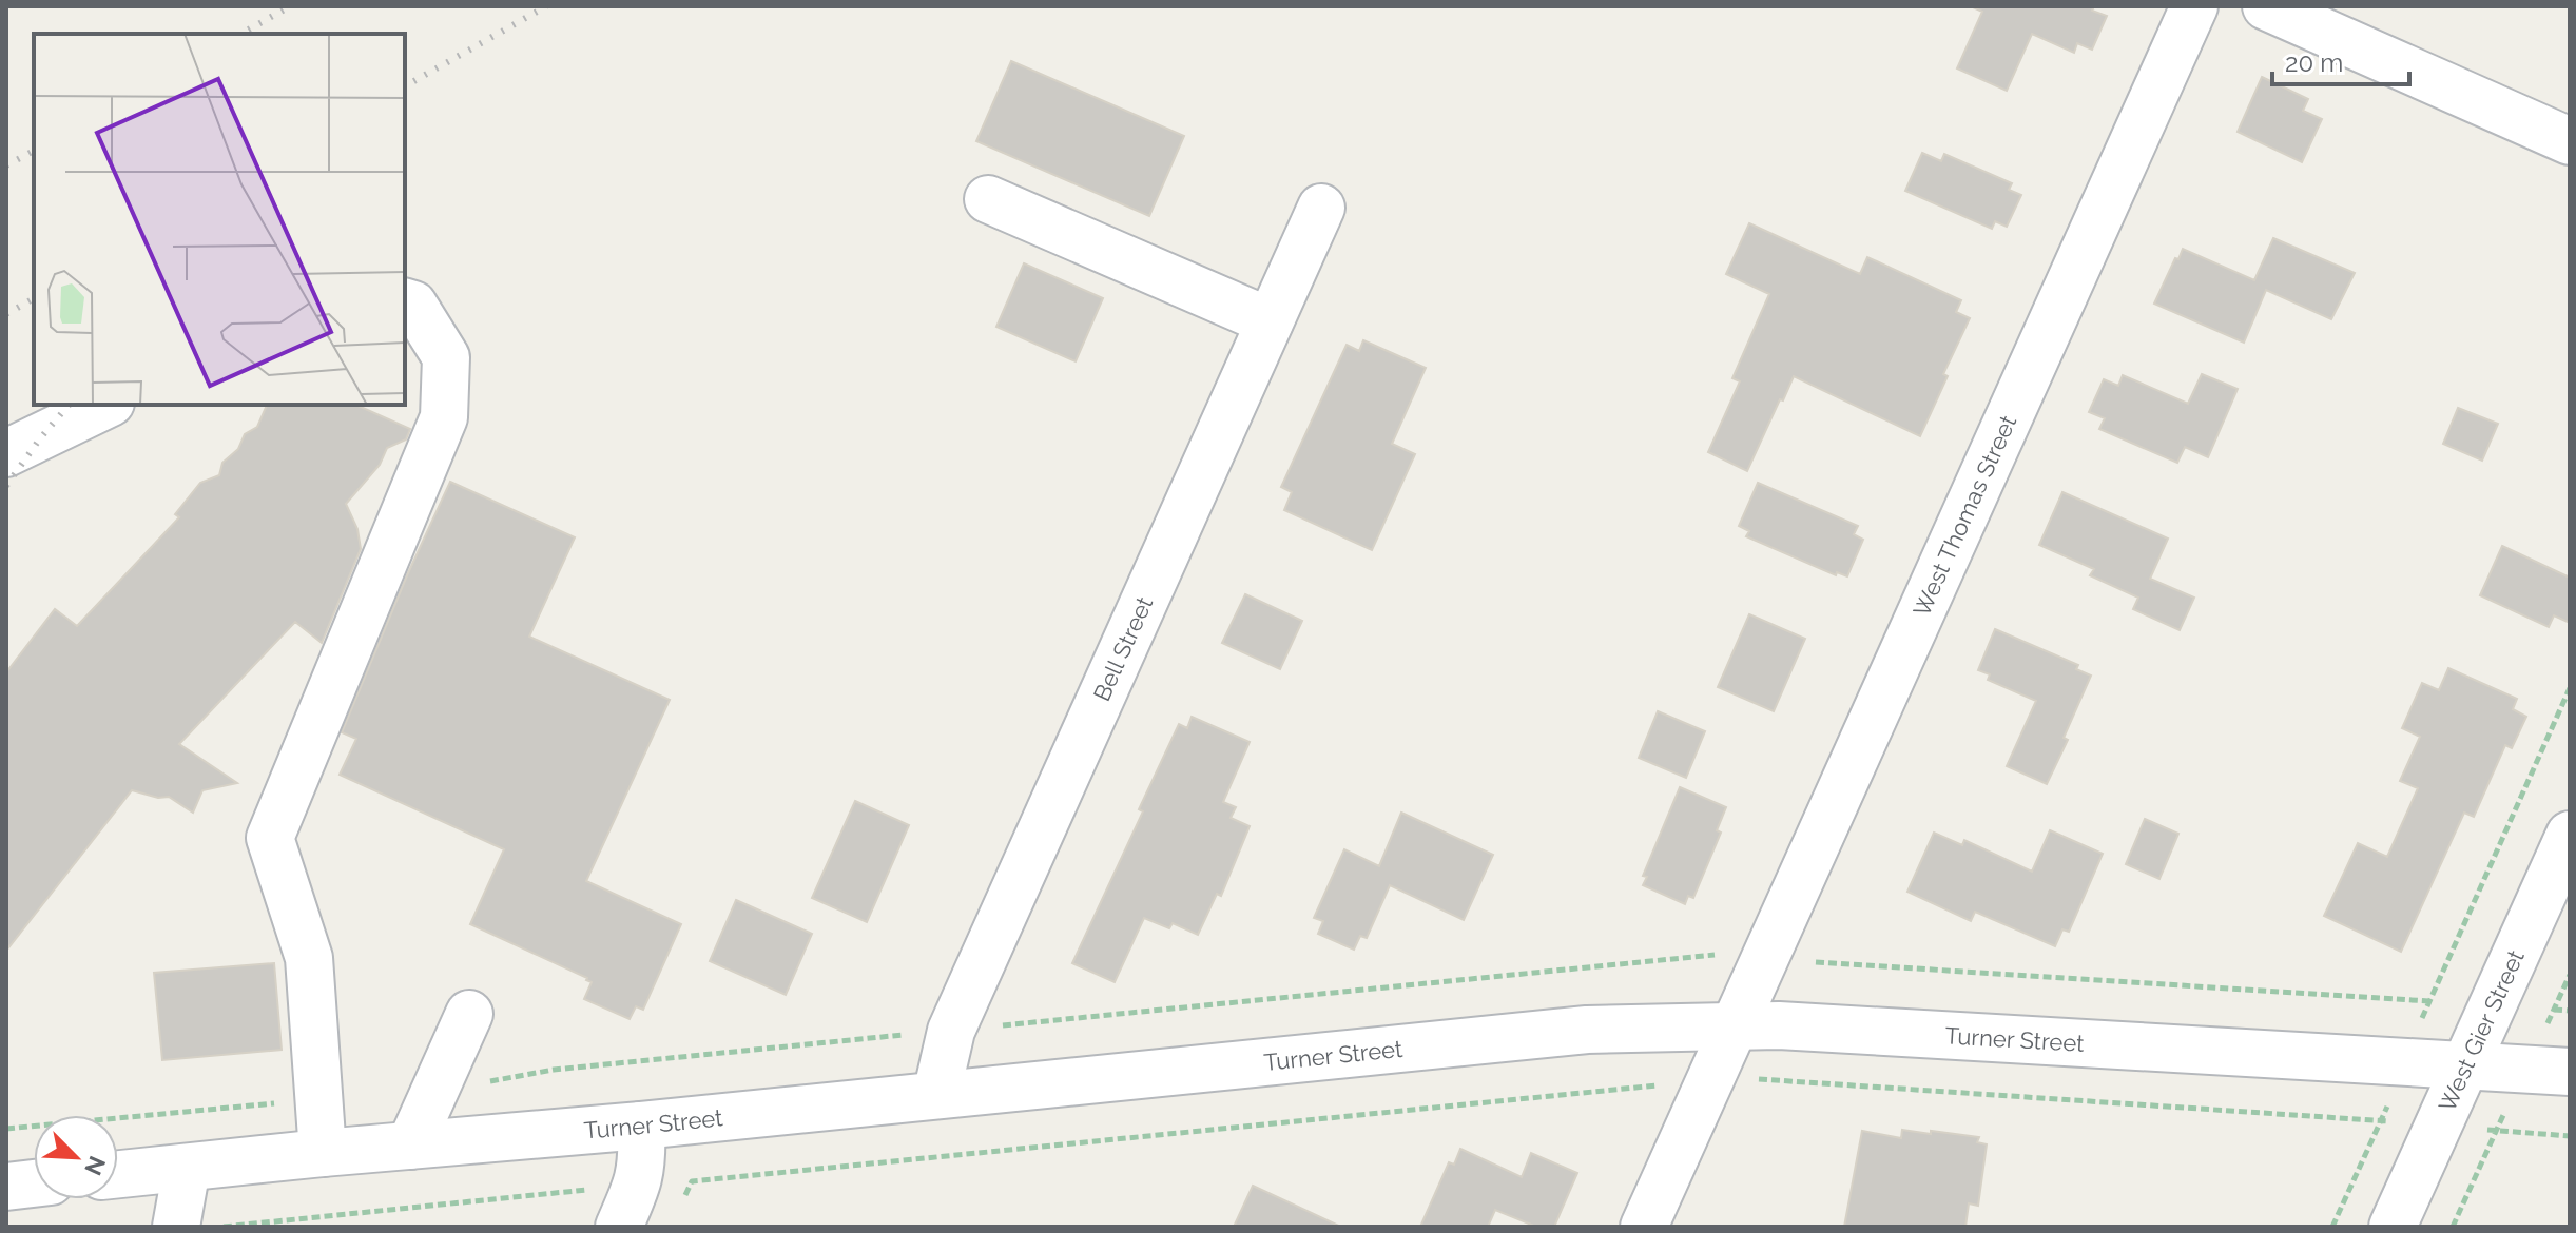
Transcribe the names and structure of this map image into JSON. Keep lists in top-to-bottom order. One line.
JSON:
{"streets":{"street":["West Thomas Street","Bell Street","West Gier Street","Turner Street"]},"crossings":[["West Thomas Street","Turner Street"],["Bell Street","Turner Street"],["West Gier Street","Turner Street"]],"scale_bar":"20 m","north":"bottom right"}
